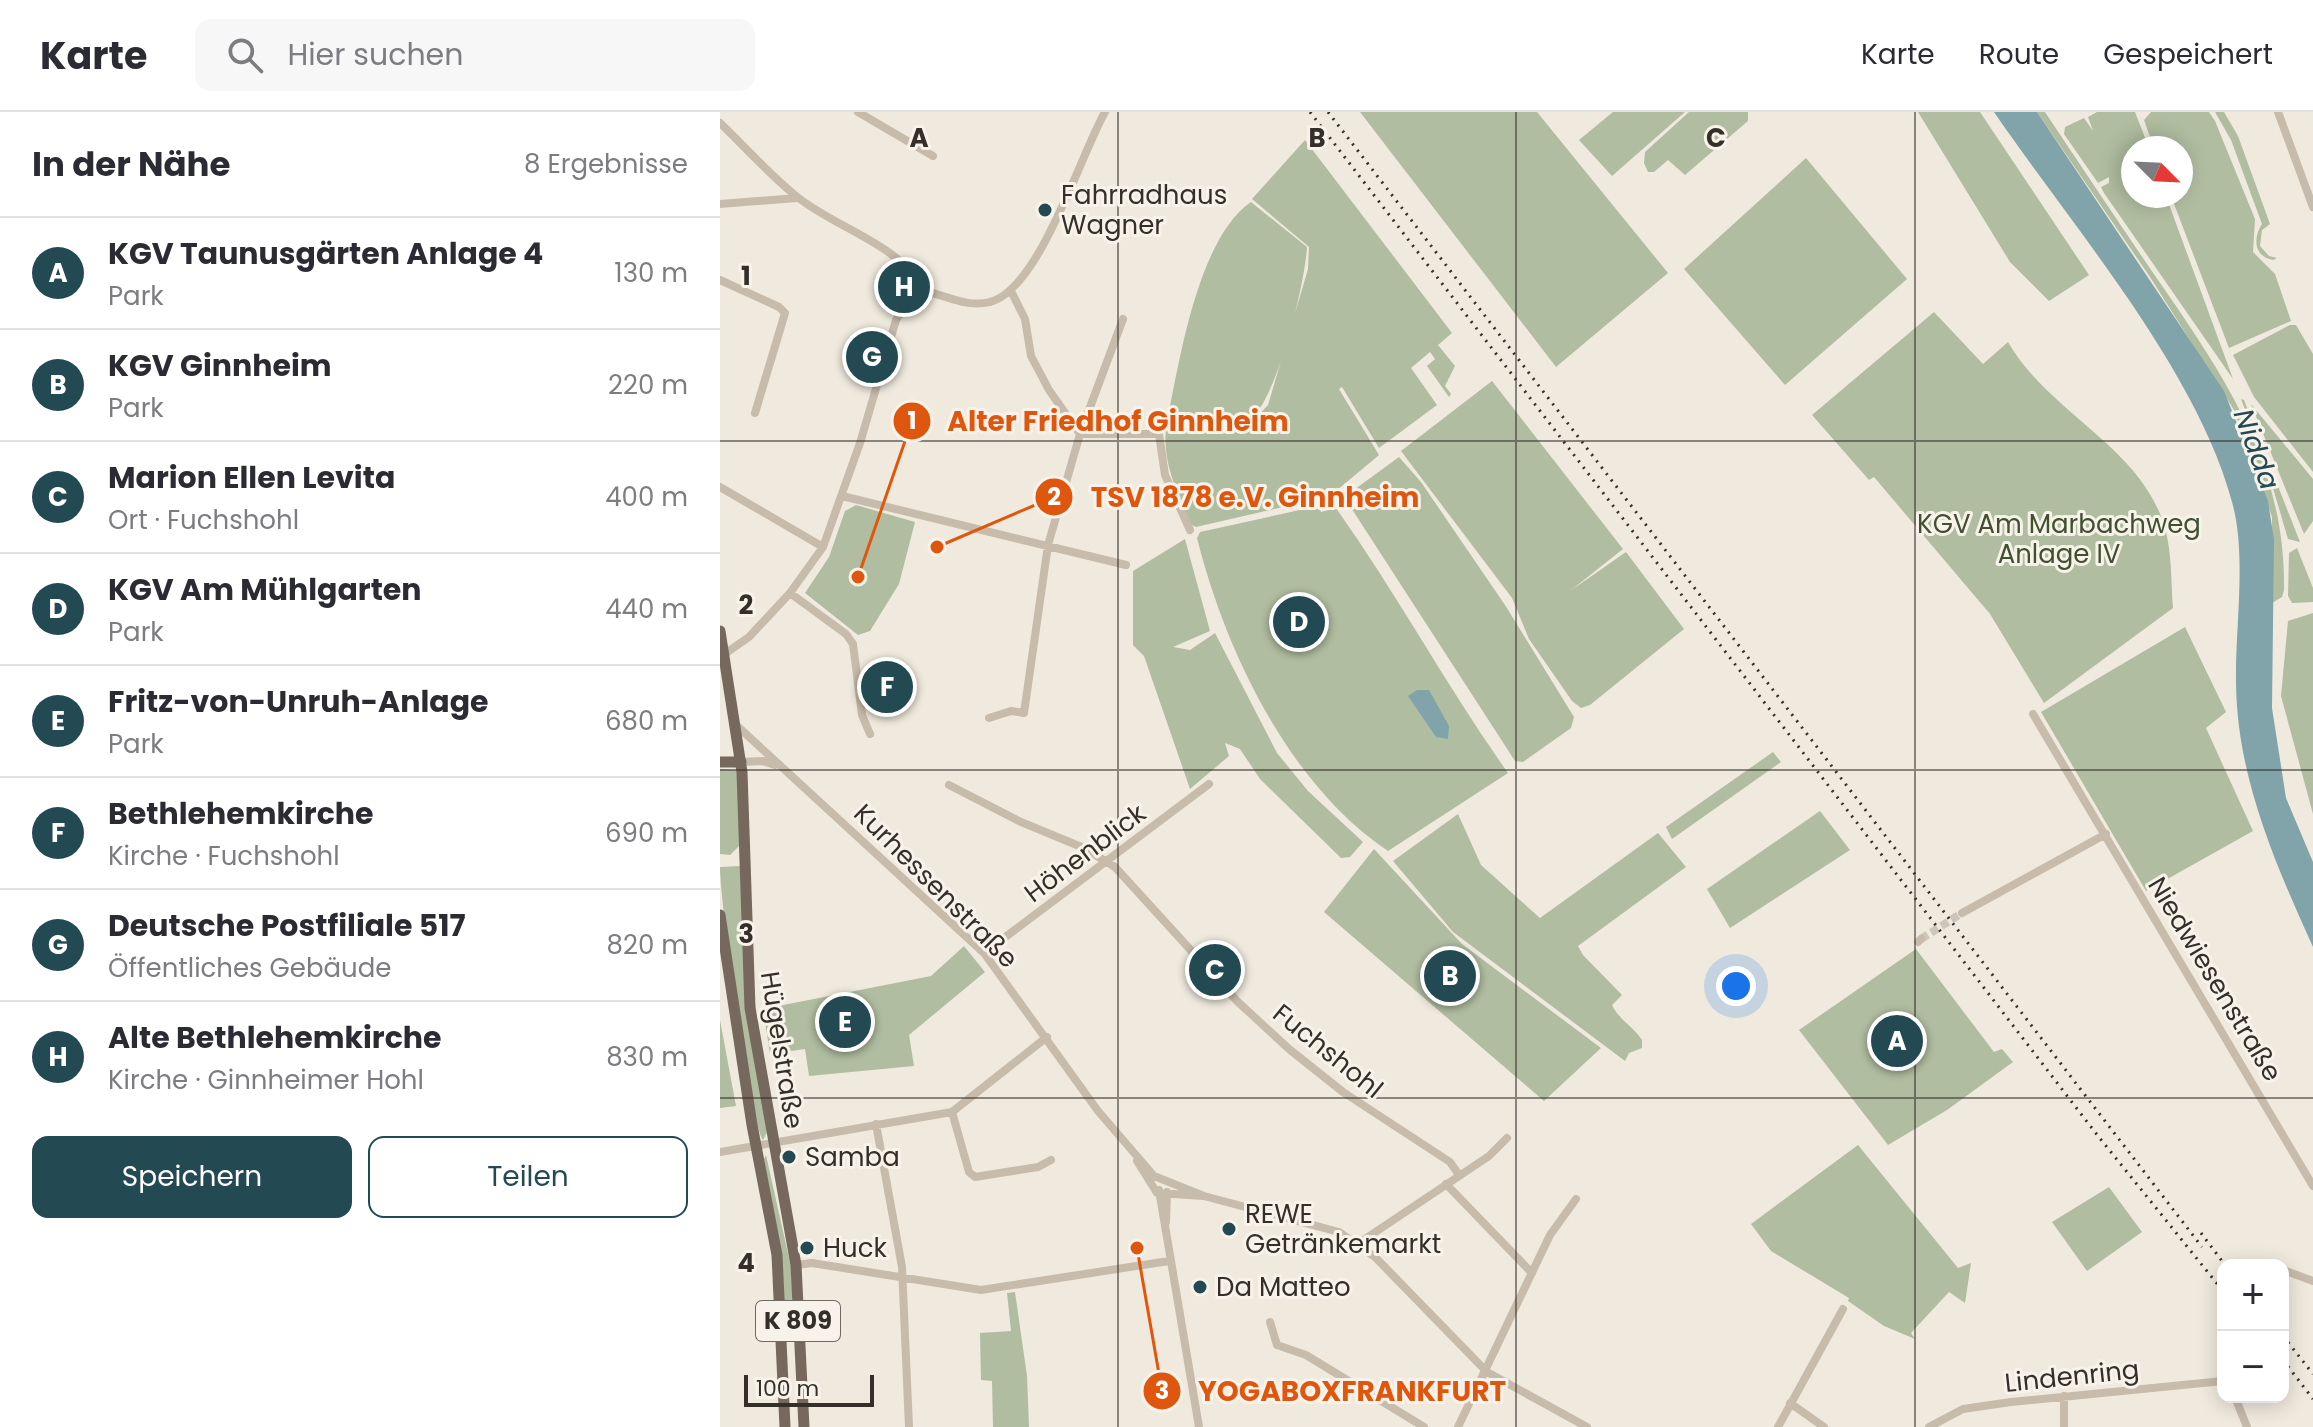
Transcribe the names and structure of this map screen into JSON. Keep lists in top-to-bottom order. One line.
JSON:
{"streets":{"main road":["Hügelstraße","K 809"],"street":["Höhenblick","Kurhessenstraße","Niedwiesenstraße","Fuchshohl","Lindenring"]},"crossings":[["Höhenblick","Kurhessenstraße"],["Höhenblick","Fuchshohl"],["Kurhessenstraße","Hügelstraße"]],"water":["Nidda"],"parks":["KGV Am Marbachweg Anlage IV"],"places":["Fahrradhaus Wagner","TSV 1878 e.V. Ginnheim","Alter Friedhof Ginnheim","Samba","REWE Getränkemarkt","Huck","YOGABOXFRANKFURT","Da Matteo"],"scale_bar":"100 m","north":"bottom right","page":{"header":"Karte","search":"Hier suchen","nav":["Karte","Route","Gespeichert"],"heading":["In der Nähe","8 Ergebnisse"],"list":[{"mark":"A","name":"KGV Taunusgärten Anlage 4","note":"Park","value":"130 m"},{"mark":"B","name":"KGV Ginnheim","note":"Park","value":"220 m"},{"mark":"C","name":"Marion Ellen Levita","note":"Ort · Fuchshohl","value":"400 m"},{"mark":"D","name":"KGV Am Mühlgarten","note":"Park","value":"440 m"},{"mark":"E","name":"Fritz-von-Unruh-Anlage","note":"Park","value":"680 m"},{"mark":"F","name":"Bethlehemkirche","note":"Kirche · Fuchshohl","value":"690 m"},{"mark":"G","name":"Deutsche Postfiliale 517","note":"Öffentliches Gebäude","value":"820 m"},{"mark":"H","name":"Alte Bethlehemkirche","note":"Kirche · Ginnheimer Hohl","value":"830 m"}],"pins":["H","G","D","F","C","B","E","A"],"buttons":["Speichern","Teilen"],"map_buttons":["+","−"],"scale":"100 m"},"grid":{"columns":["A","B","C"],"rows":["1","2","3","4"]}}
